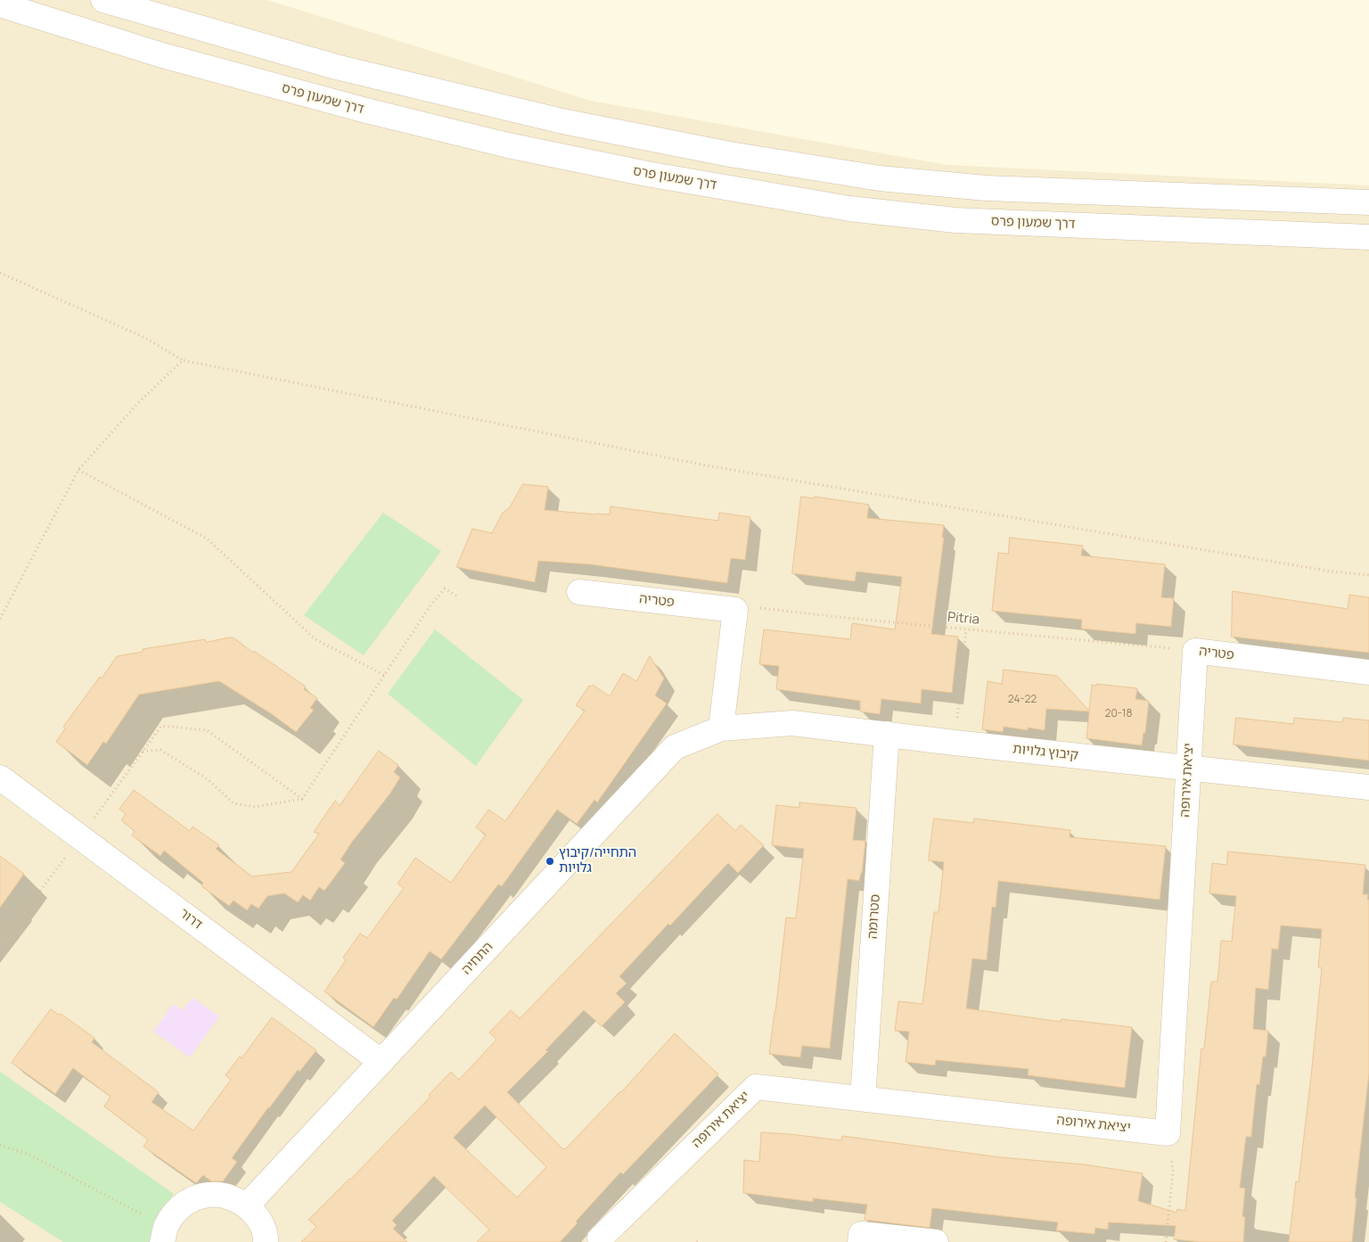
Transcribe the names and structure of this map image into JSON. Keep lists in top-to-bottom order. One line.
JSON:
{"streets":{"street":["דרך שמעון פרס","פטריה","קיבוץ גלויות","יציאת אירופה","סטרומה","דרור","התחיה"],"path":["Pitria"]},"crossings":[["פטריה","Pitria"],["פטריה","יציאת אירופה"],["קיבוץ גלויות","יציאת אירופה"],["קיבוץ גלויות","סטרומה"],["קיבוץ גלויות","התחיה"],["יציאת אירופה","סטרומה"],["דרור","התחיה"]],"places":["התחייה/קיבוץ גלויות"],"house_numbers":["24-22","20-18"]}
